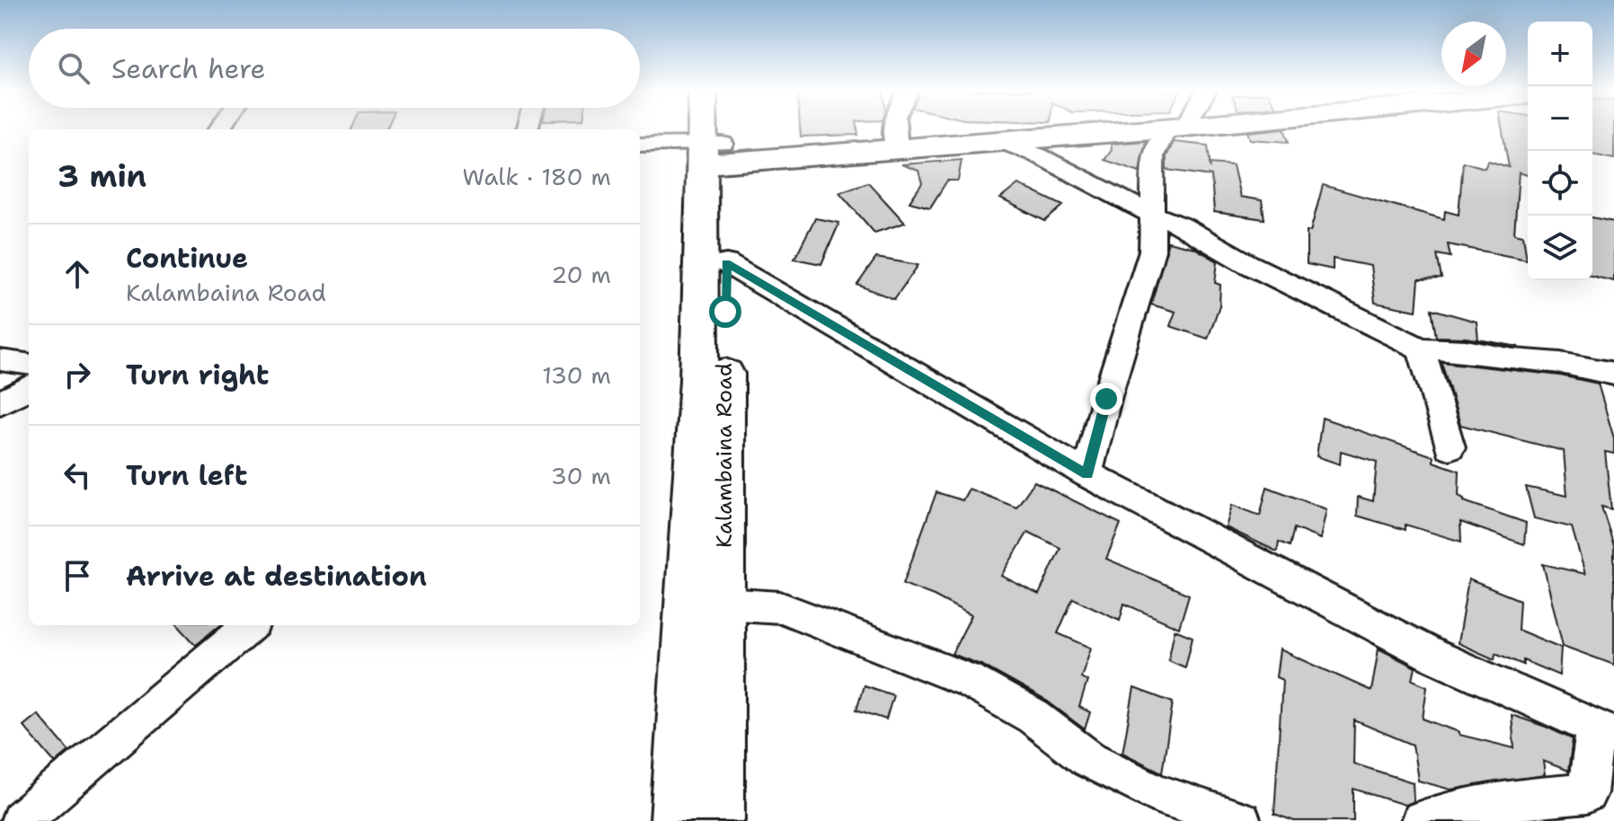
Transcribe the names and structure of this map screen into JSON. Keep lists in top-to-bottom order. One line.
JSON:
{"streets":{"main road":["Kalambaina Road"]},"north":"bottom left","page":{"map_buttons":["+","−"],"search":"Search here","heading":["3 min","Walk · 180 m"],"list":[["Continue","Kalambaina Road","20 m"],["Turn right","130 m"],["Turn left","30 m"],"Arrive at destination"]}}
